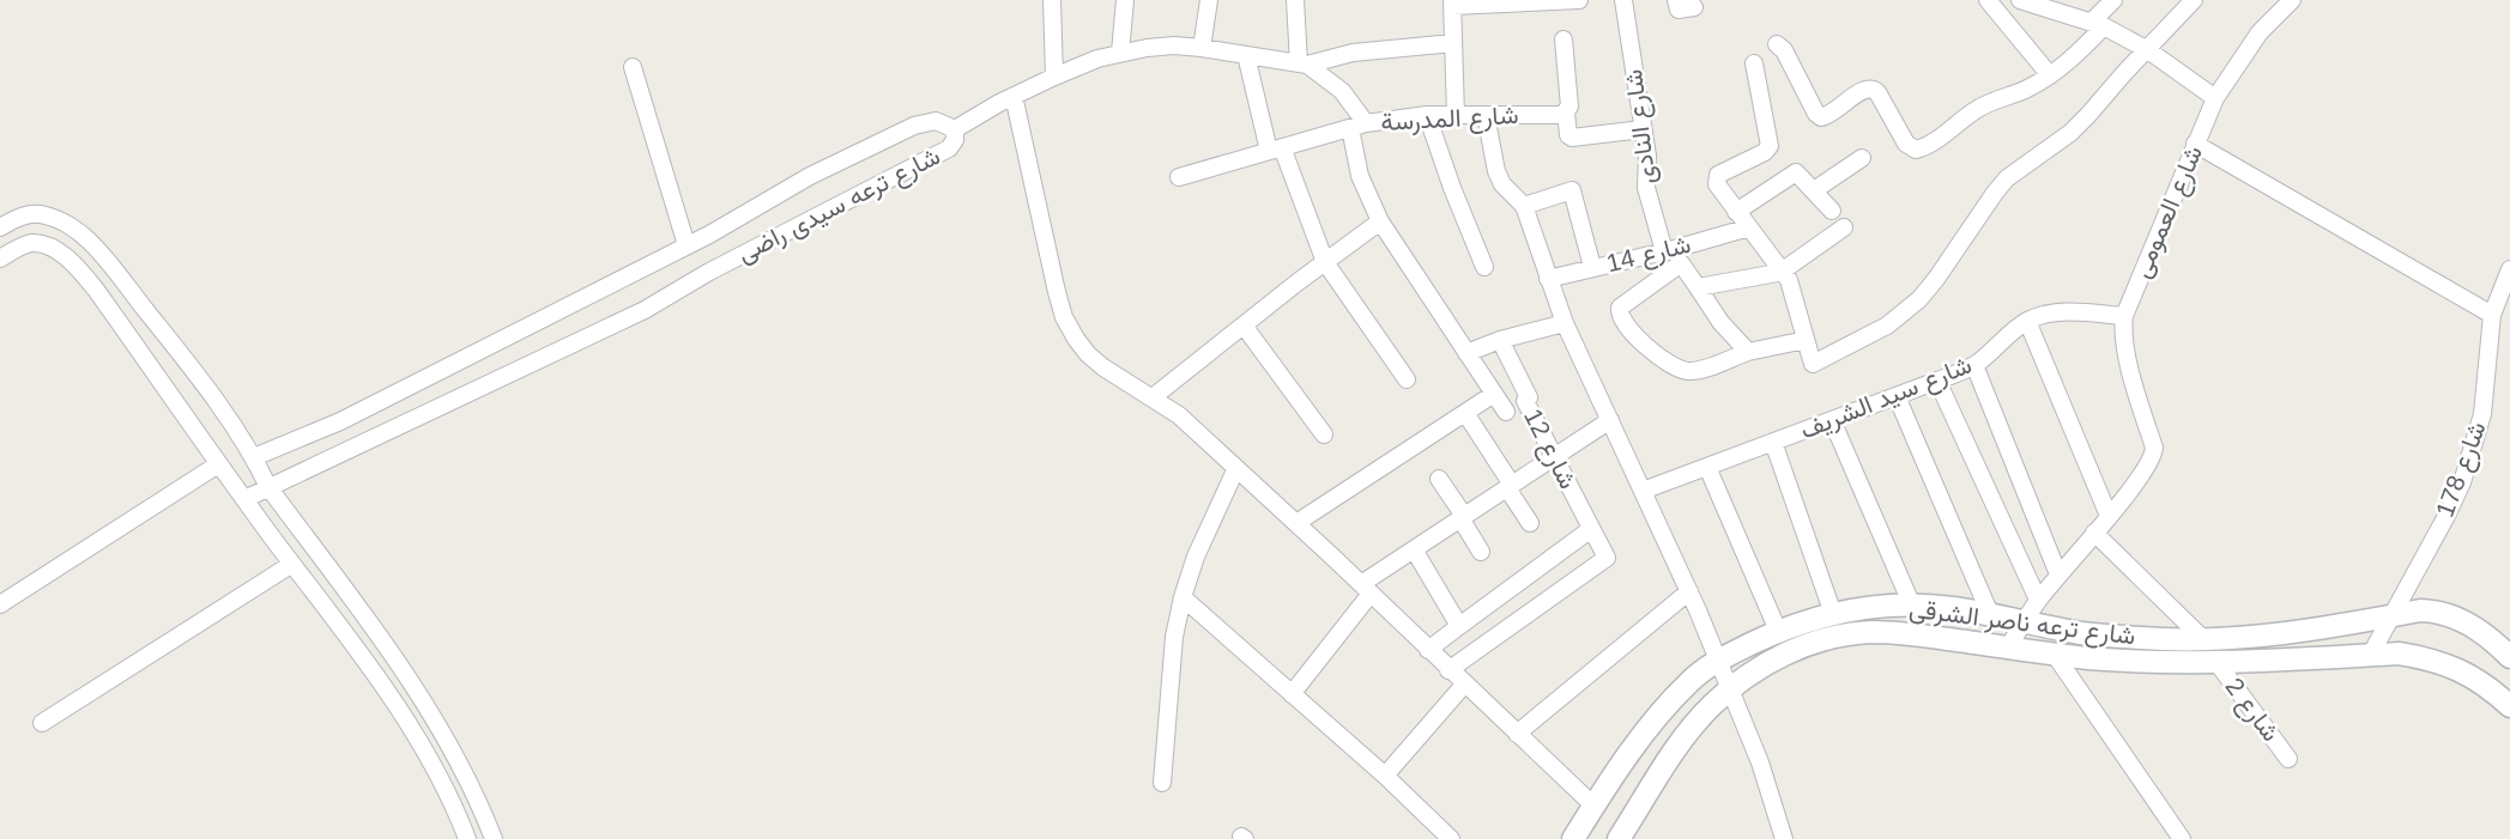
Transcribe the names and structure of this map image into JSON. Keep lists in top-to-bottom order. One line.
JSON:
{"streets":{"street":["شارع المدرسة","شارع النادى","شارع ترعه سيدى راضى","شارع العمومى","شارع 14","شارع سيد الشريف","شارع 12","شارع 178","شارع ترعه ناصر الشرقى","شارع 2"]},"crossings":[["شارع النادى","شارع 14"],["شارع العمومى","شارع سيد الشريف"],["شارع 178","شارع ترعه ناصر الشرقى"],["شارع ترعه ناصر الشرقى","شارع 2"]]}
